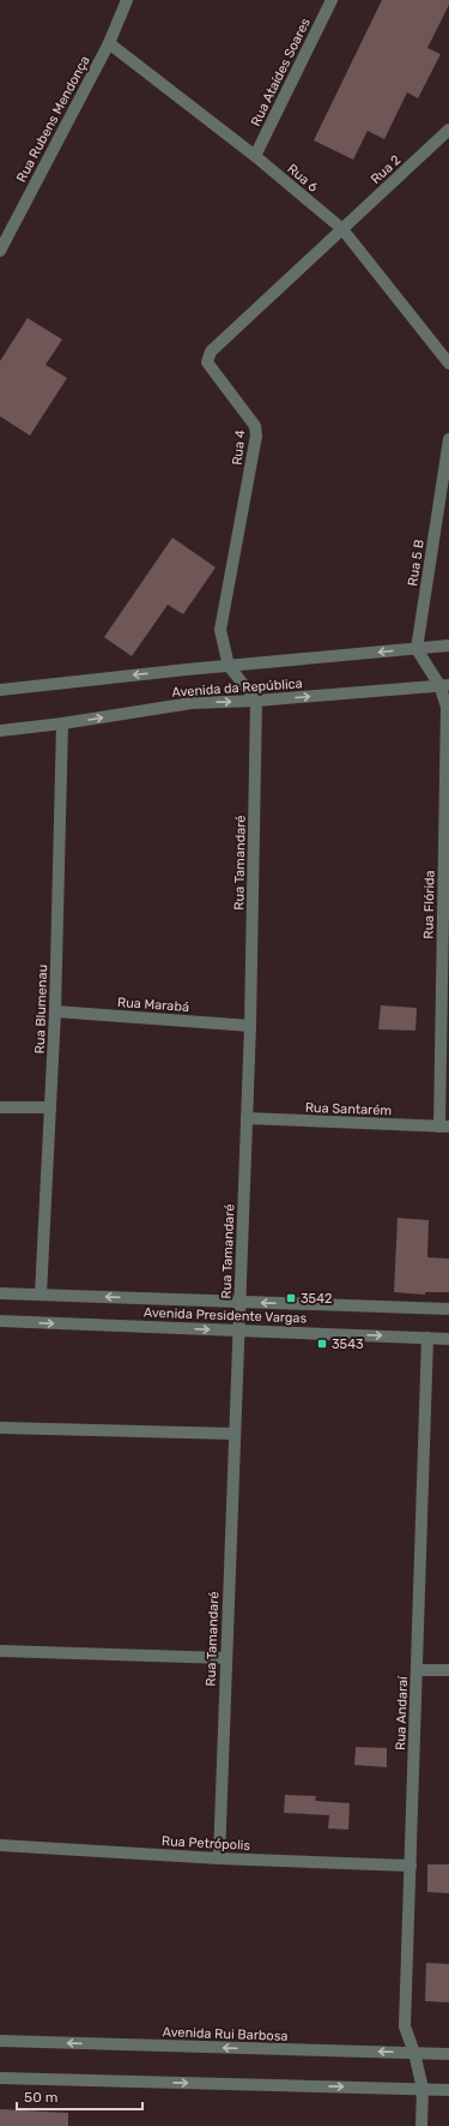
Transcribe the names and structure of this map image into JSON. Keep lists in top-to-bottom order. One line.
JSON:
{"streets":{"street":["Rua Ataídes Soares","Rua Rubens Mendonça","Rua 2","Rua 6","Rua 4","Rua 5 B","Avenida da República","Rua Tamandaré","Rua Flórida","Rua Marabá","Rua Blumenau","Rua Santarém","Avenida Presidente Vargas","Rua Andaraí","Rua Petrópolis","Avenida Rui Barbosa"]},"crossings":[["Rua Ataídes Soares","Rua 6"],["Rua Rubens Mendonça","Rua 6"],["Rua 2","Rua 6"],["Rua 2","Rua 4"],["Rua 6","Rua 4"],["Rua 4","Avenida da República"],["Rua 4","Rua Tamandaré"],["Rua 5 B","Avenida da República"],["Avenida da República","Rua Tamandaré"],["Avenida da República","Rua Flórida"],["Avenida da República","Rua Blumenau"],["Rua Tamandaré","Rua Marabá"],["Rua Tamandaré","Rua Santarém"],["Rua Tamandaré","Avenida Presidente Vargas"],["Rua Tamandaré","Rua Petrópolis"],["Rua Flórida","Rua Santarém"],["Rua Marabá","Rua Blumenau"],["Rua Blumenau","Avenida Presidente Vargas"],["Avenida Presidente Vargas","Rua Andaraí"],["Rua Andaraí","Rua Petrópolis"],["Rua Andaraí","Avenida Rui Barbosa"]],"places":{"transit":["3542","3543"]},"scale_bar":"50 m"}
